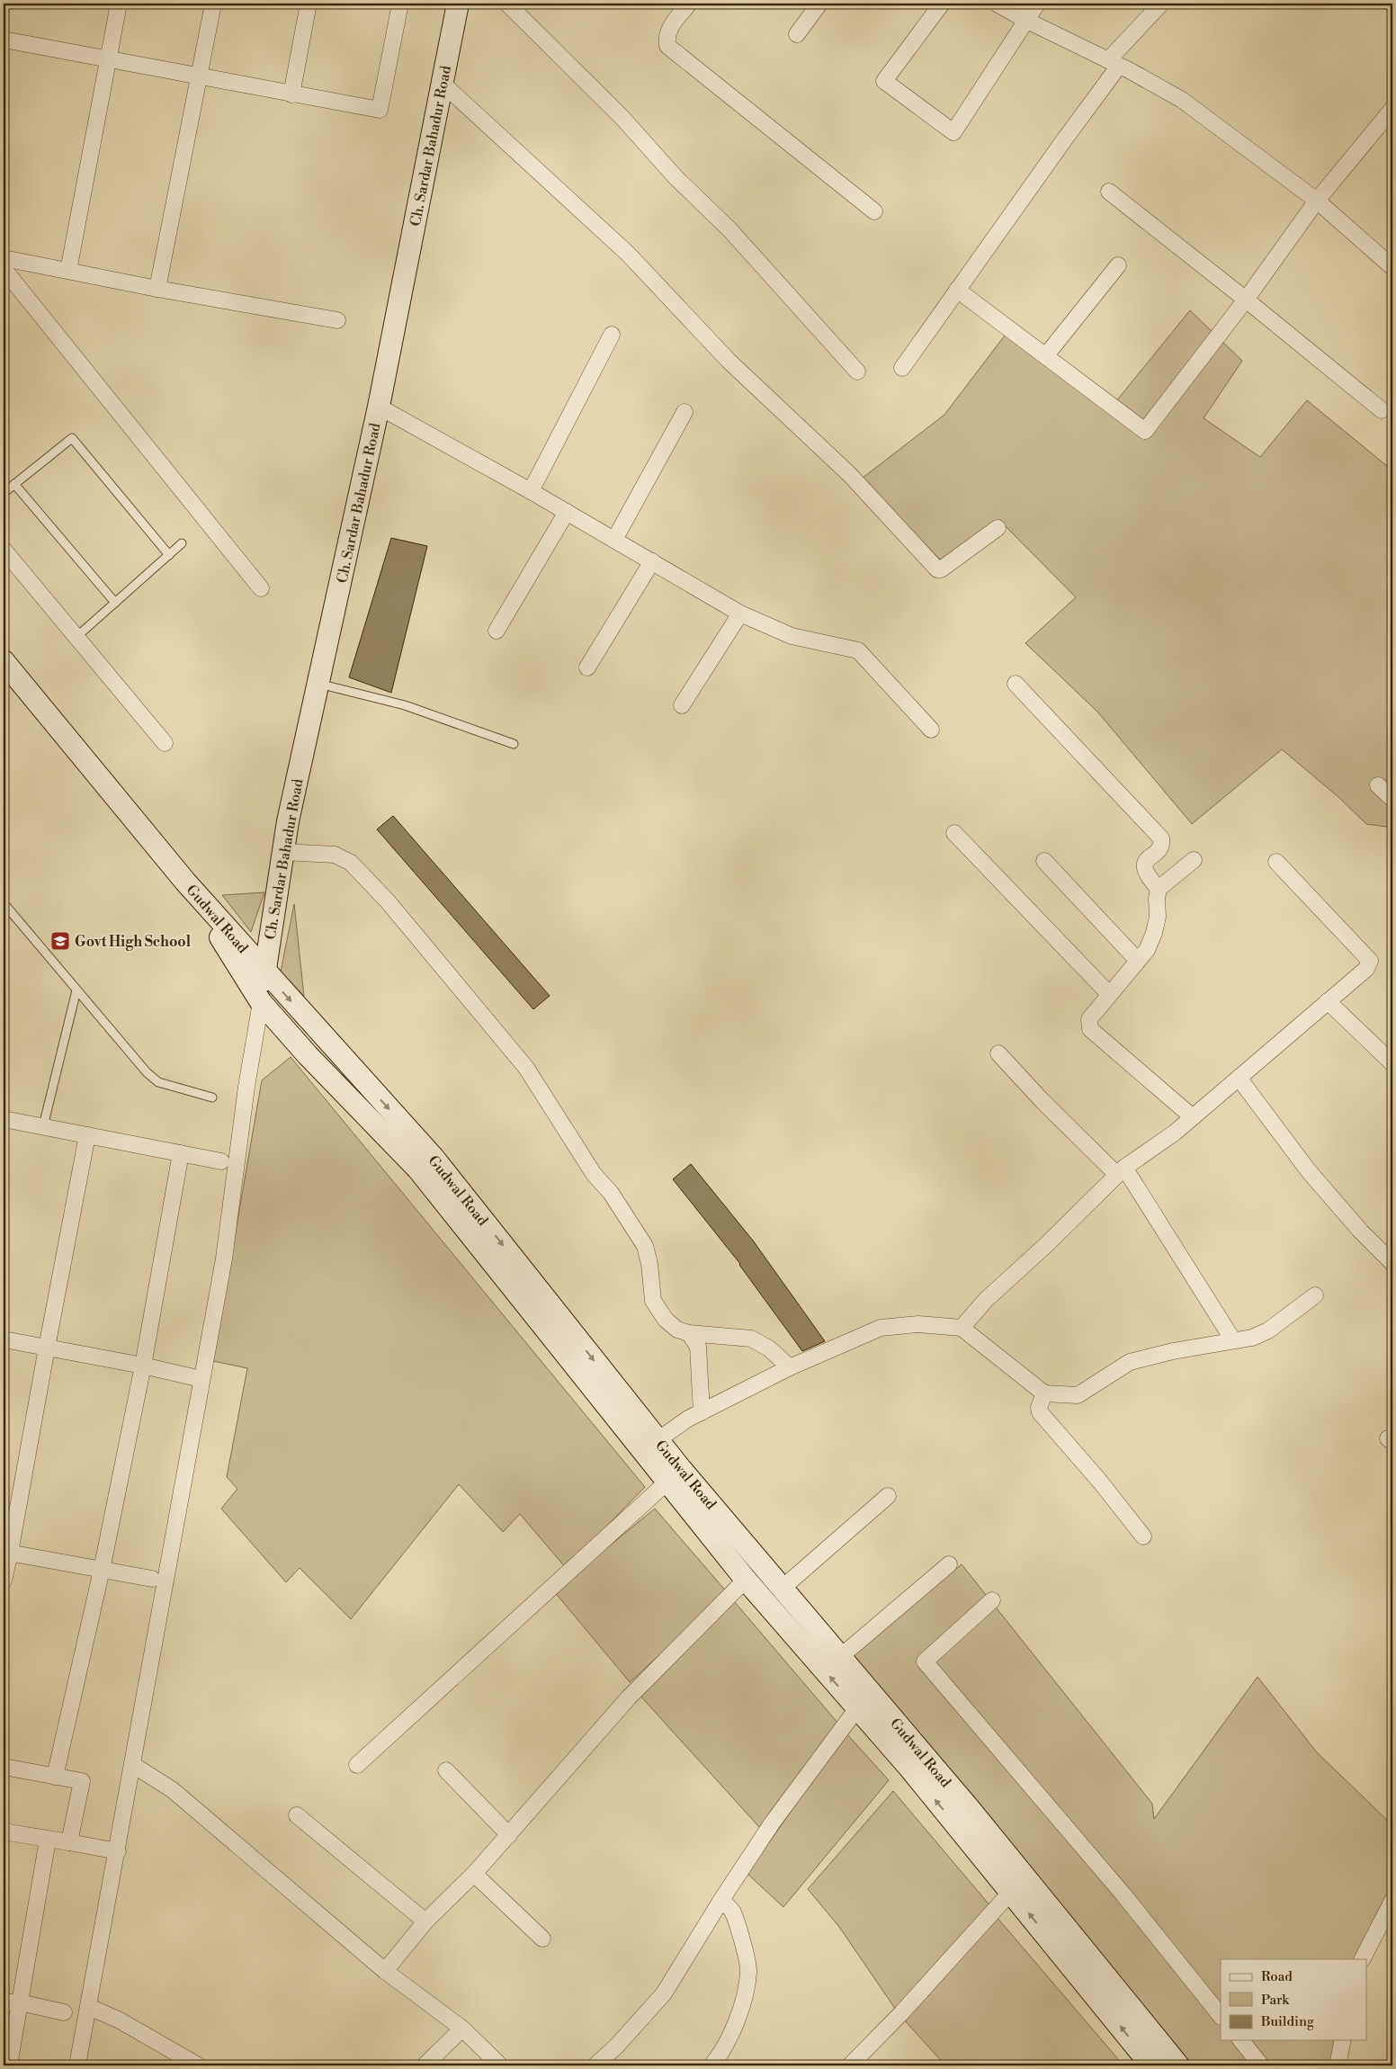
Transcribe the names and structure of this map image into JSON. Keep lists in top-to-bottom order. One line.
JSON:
{"streets":{"main road":["Ch. Sardar Bahadur Road","Gudwal Road"]},"crossings":[["Ch. Sardar Bahadur Road","Gudwal Road"]],"places":{"school or university":["Govt High School"]},"legend":["Road","Park","Building"]}
